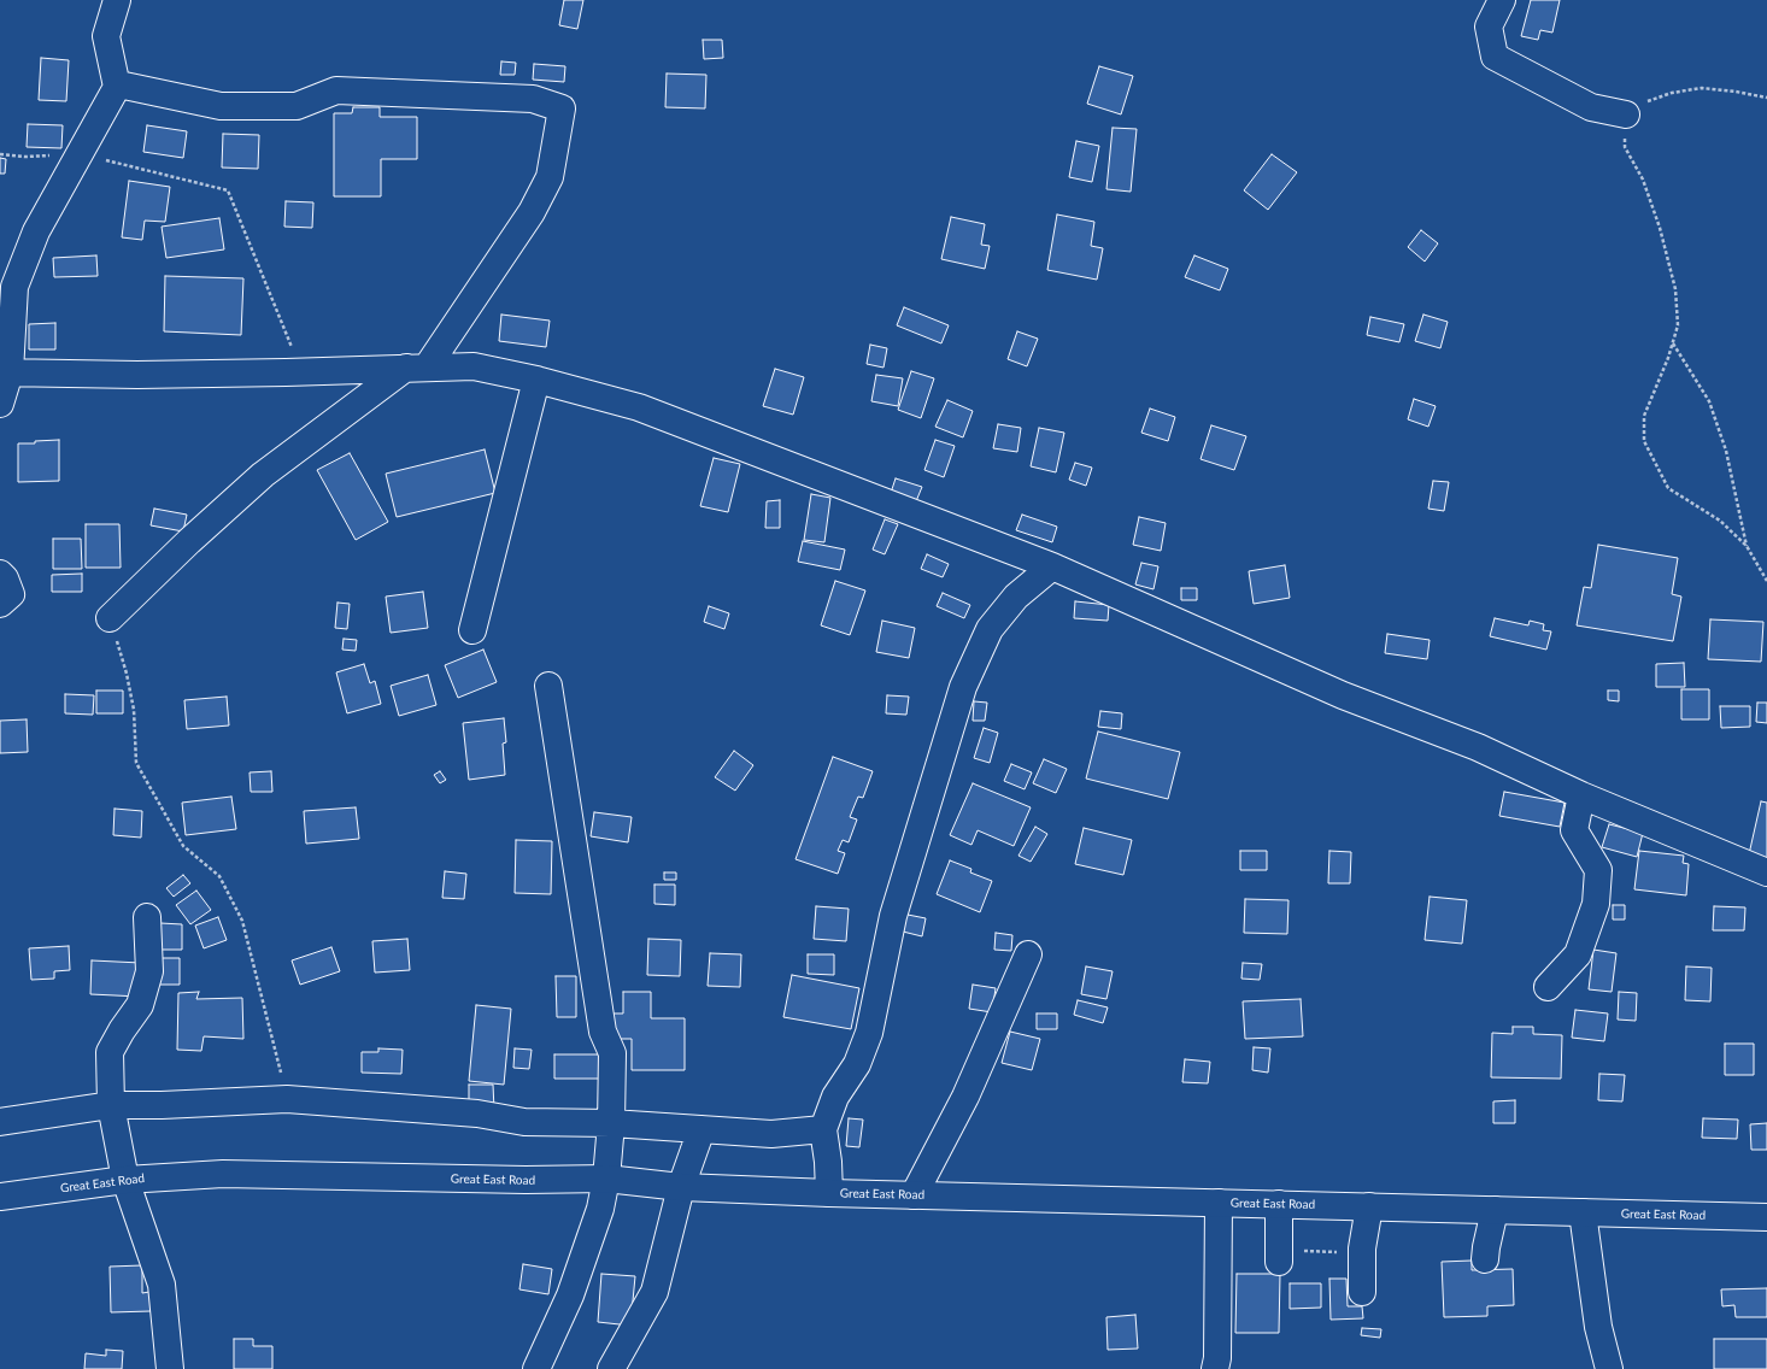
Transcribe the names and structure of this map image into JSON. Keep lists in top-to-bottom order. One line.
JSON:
{"streets":{"main road":["Great East Road"]}}
